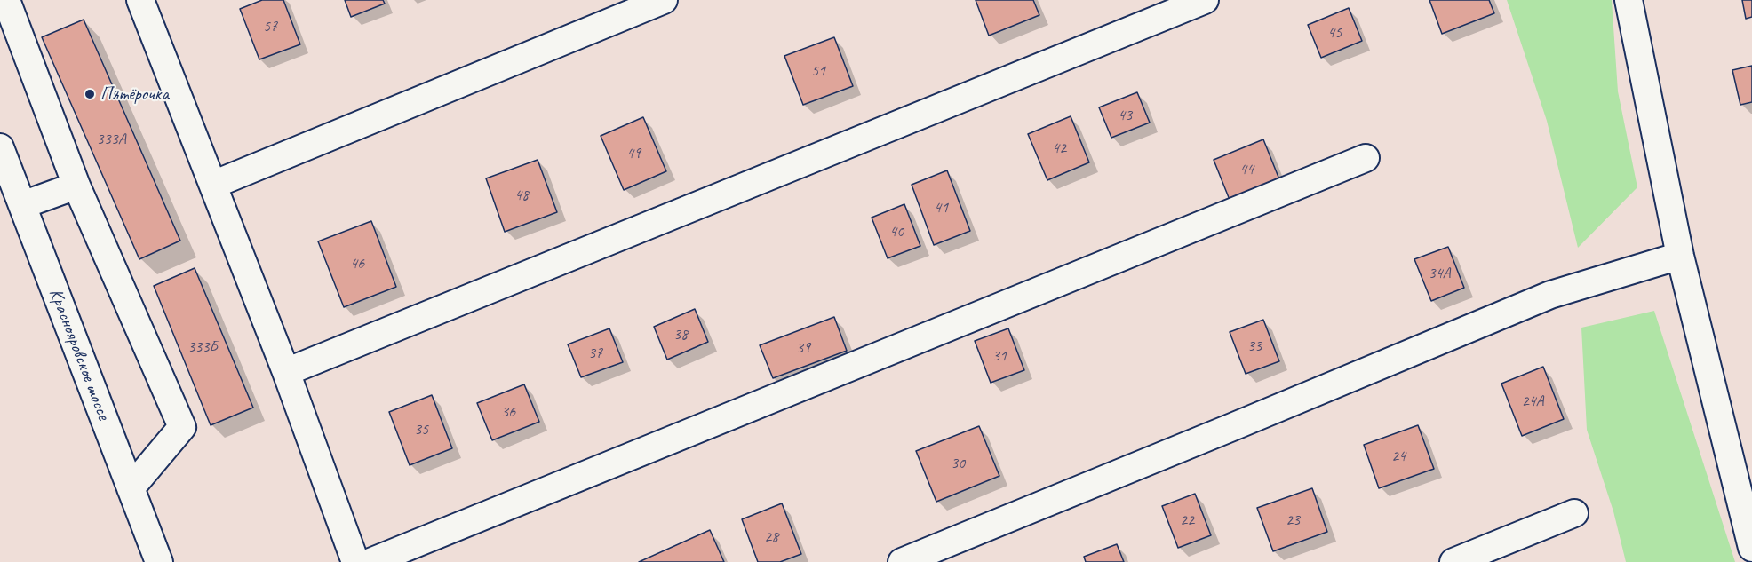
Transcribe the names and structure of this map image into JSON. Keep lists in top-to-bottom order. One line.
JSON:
{"streets":{"street":["Краснояровское шоссе"]},"places":["Пятёрочка"],"house_numbers":["57","45","51","43","333А","42","49","44","48","41","40","46","34А","38","33","333Б","39","37","31","24А","36","35","24","30","22","23","28"]}
